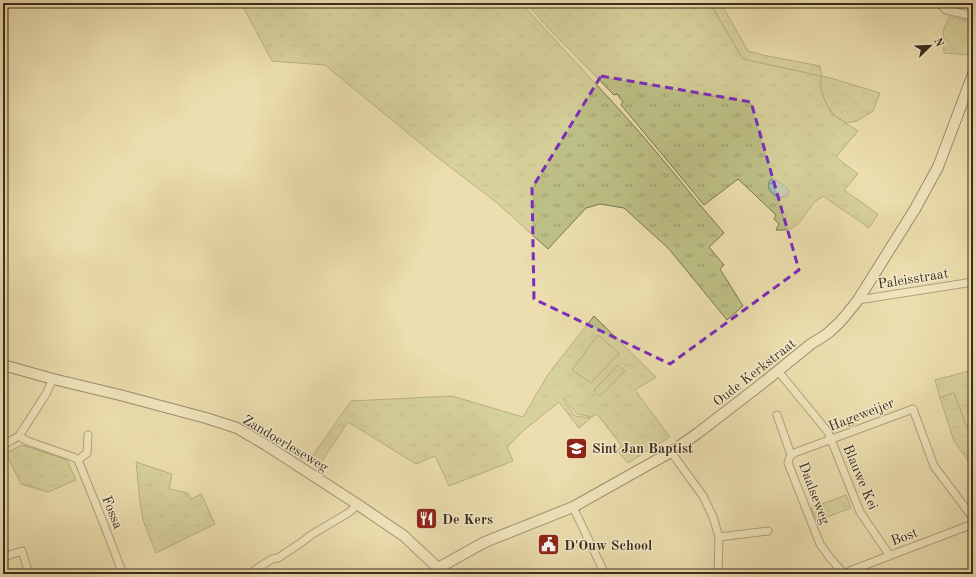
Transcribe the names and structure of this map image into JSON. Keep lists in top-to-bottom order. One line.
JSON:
{"streets":{"street":["Paleisstraat","Oude Kerkstraat","Hageweijer","Zandoerleseweg","Blauwe Kei","Daalseweg","Fossa","Bost"]},"crossings":[["Paleisstraat","Oude Kerkstraat"],["Oude Kerkstraat","Zandoerleseweg"],["Oude Kerkstraat","Blauwe Kei"],["Hageweijer","Blauwe Kei"],["Hageweijer","Daalseweg"],["Blauwe Kei","Bost"],["Daalseweg","Bost"]],"places":{"school or university":["Sint Jan Baptist"],"restaurant":["De Kers"],"public building":["D'Ouw School"]},"north":"top right"}
